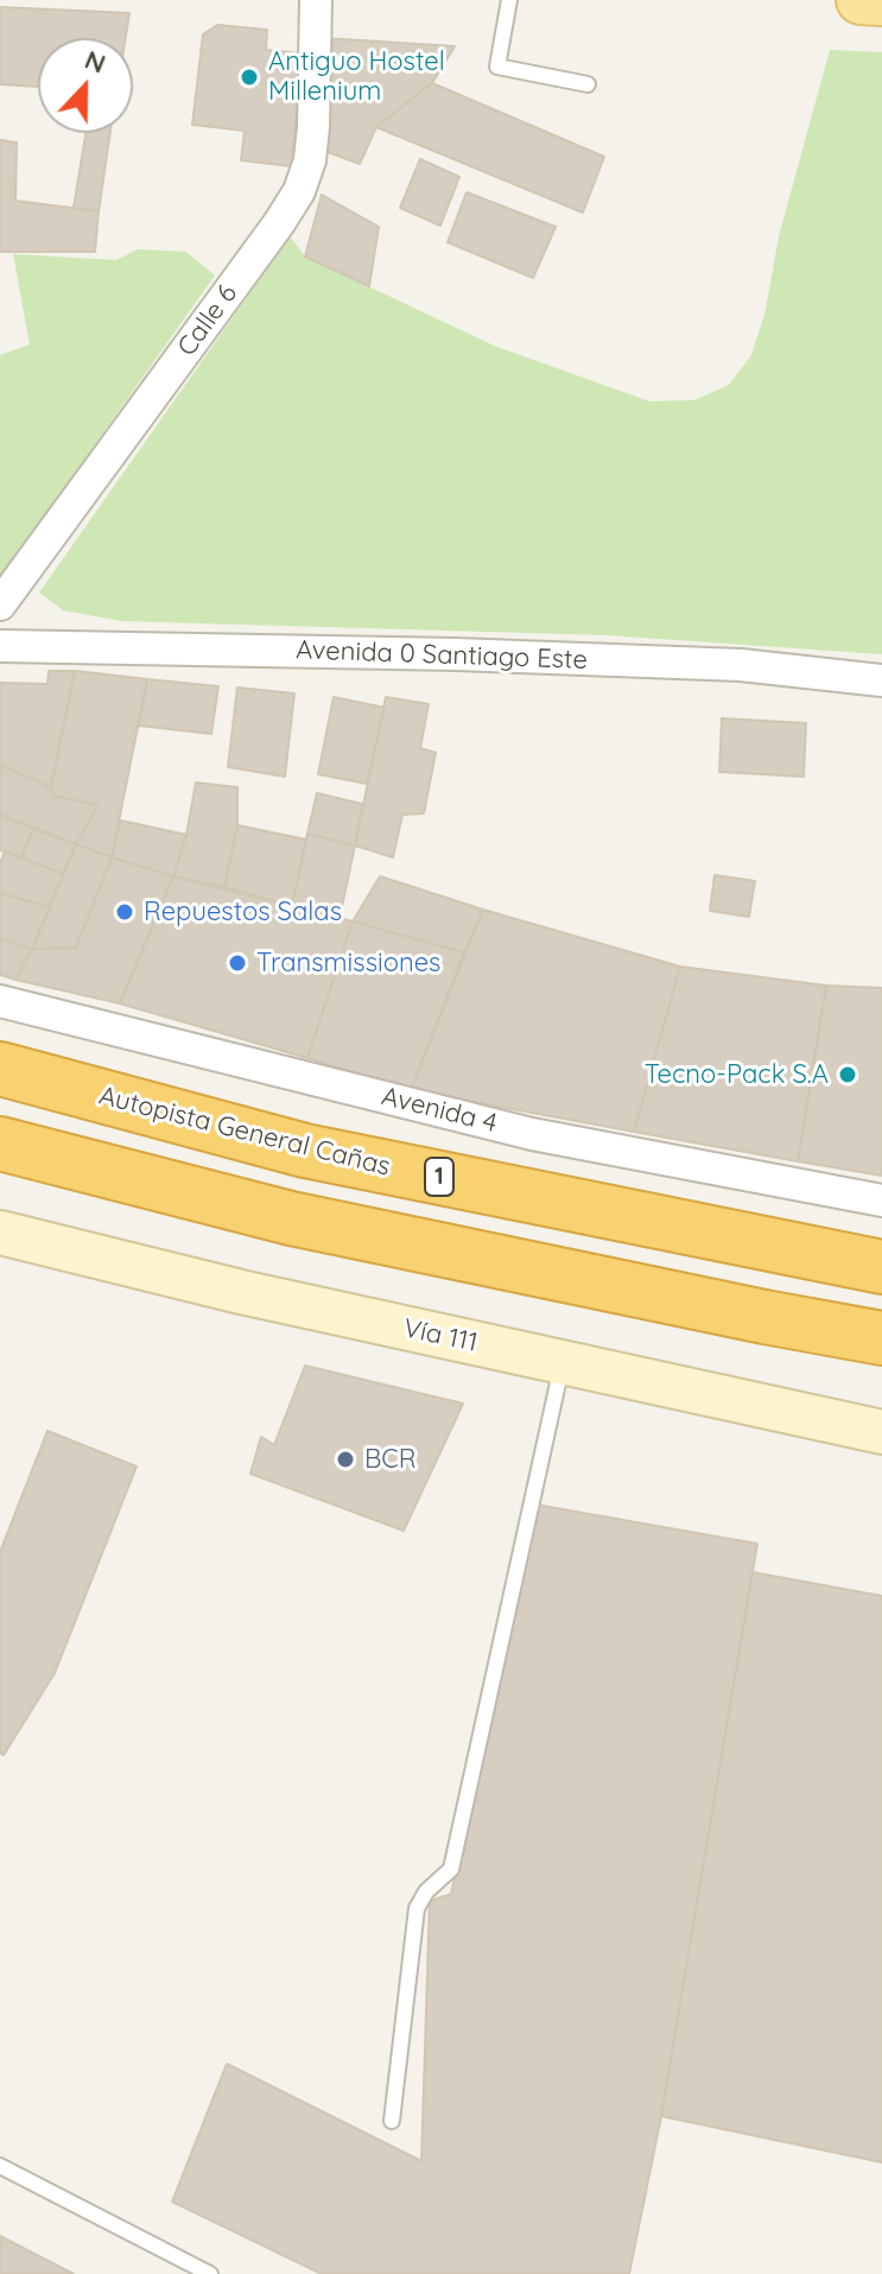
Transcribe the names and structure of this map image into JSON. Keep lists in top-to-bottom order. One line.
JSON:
{"streets":{"highway":["Autopista General Cañas","1"],"main road":["Vía 111"],"street":["Calle 6","Avenida 0 Santiago Este","Avenida 4"]},"places":["Antiguo Hostel Millenium","Repuestos Salas","Transmissiones","Tecno-Pack S.A","BCR"],"north":"top"}
